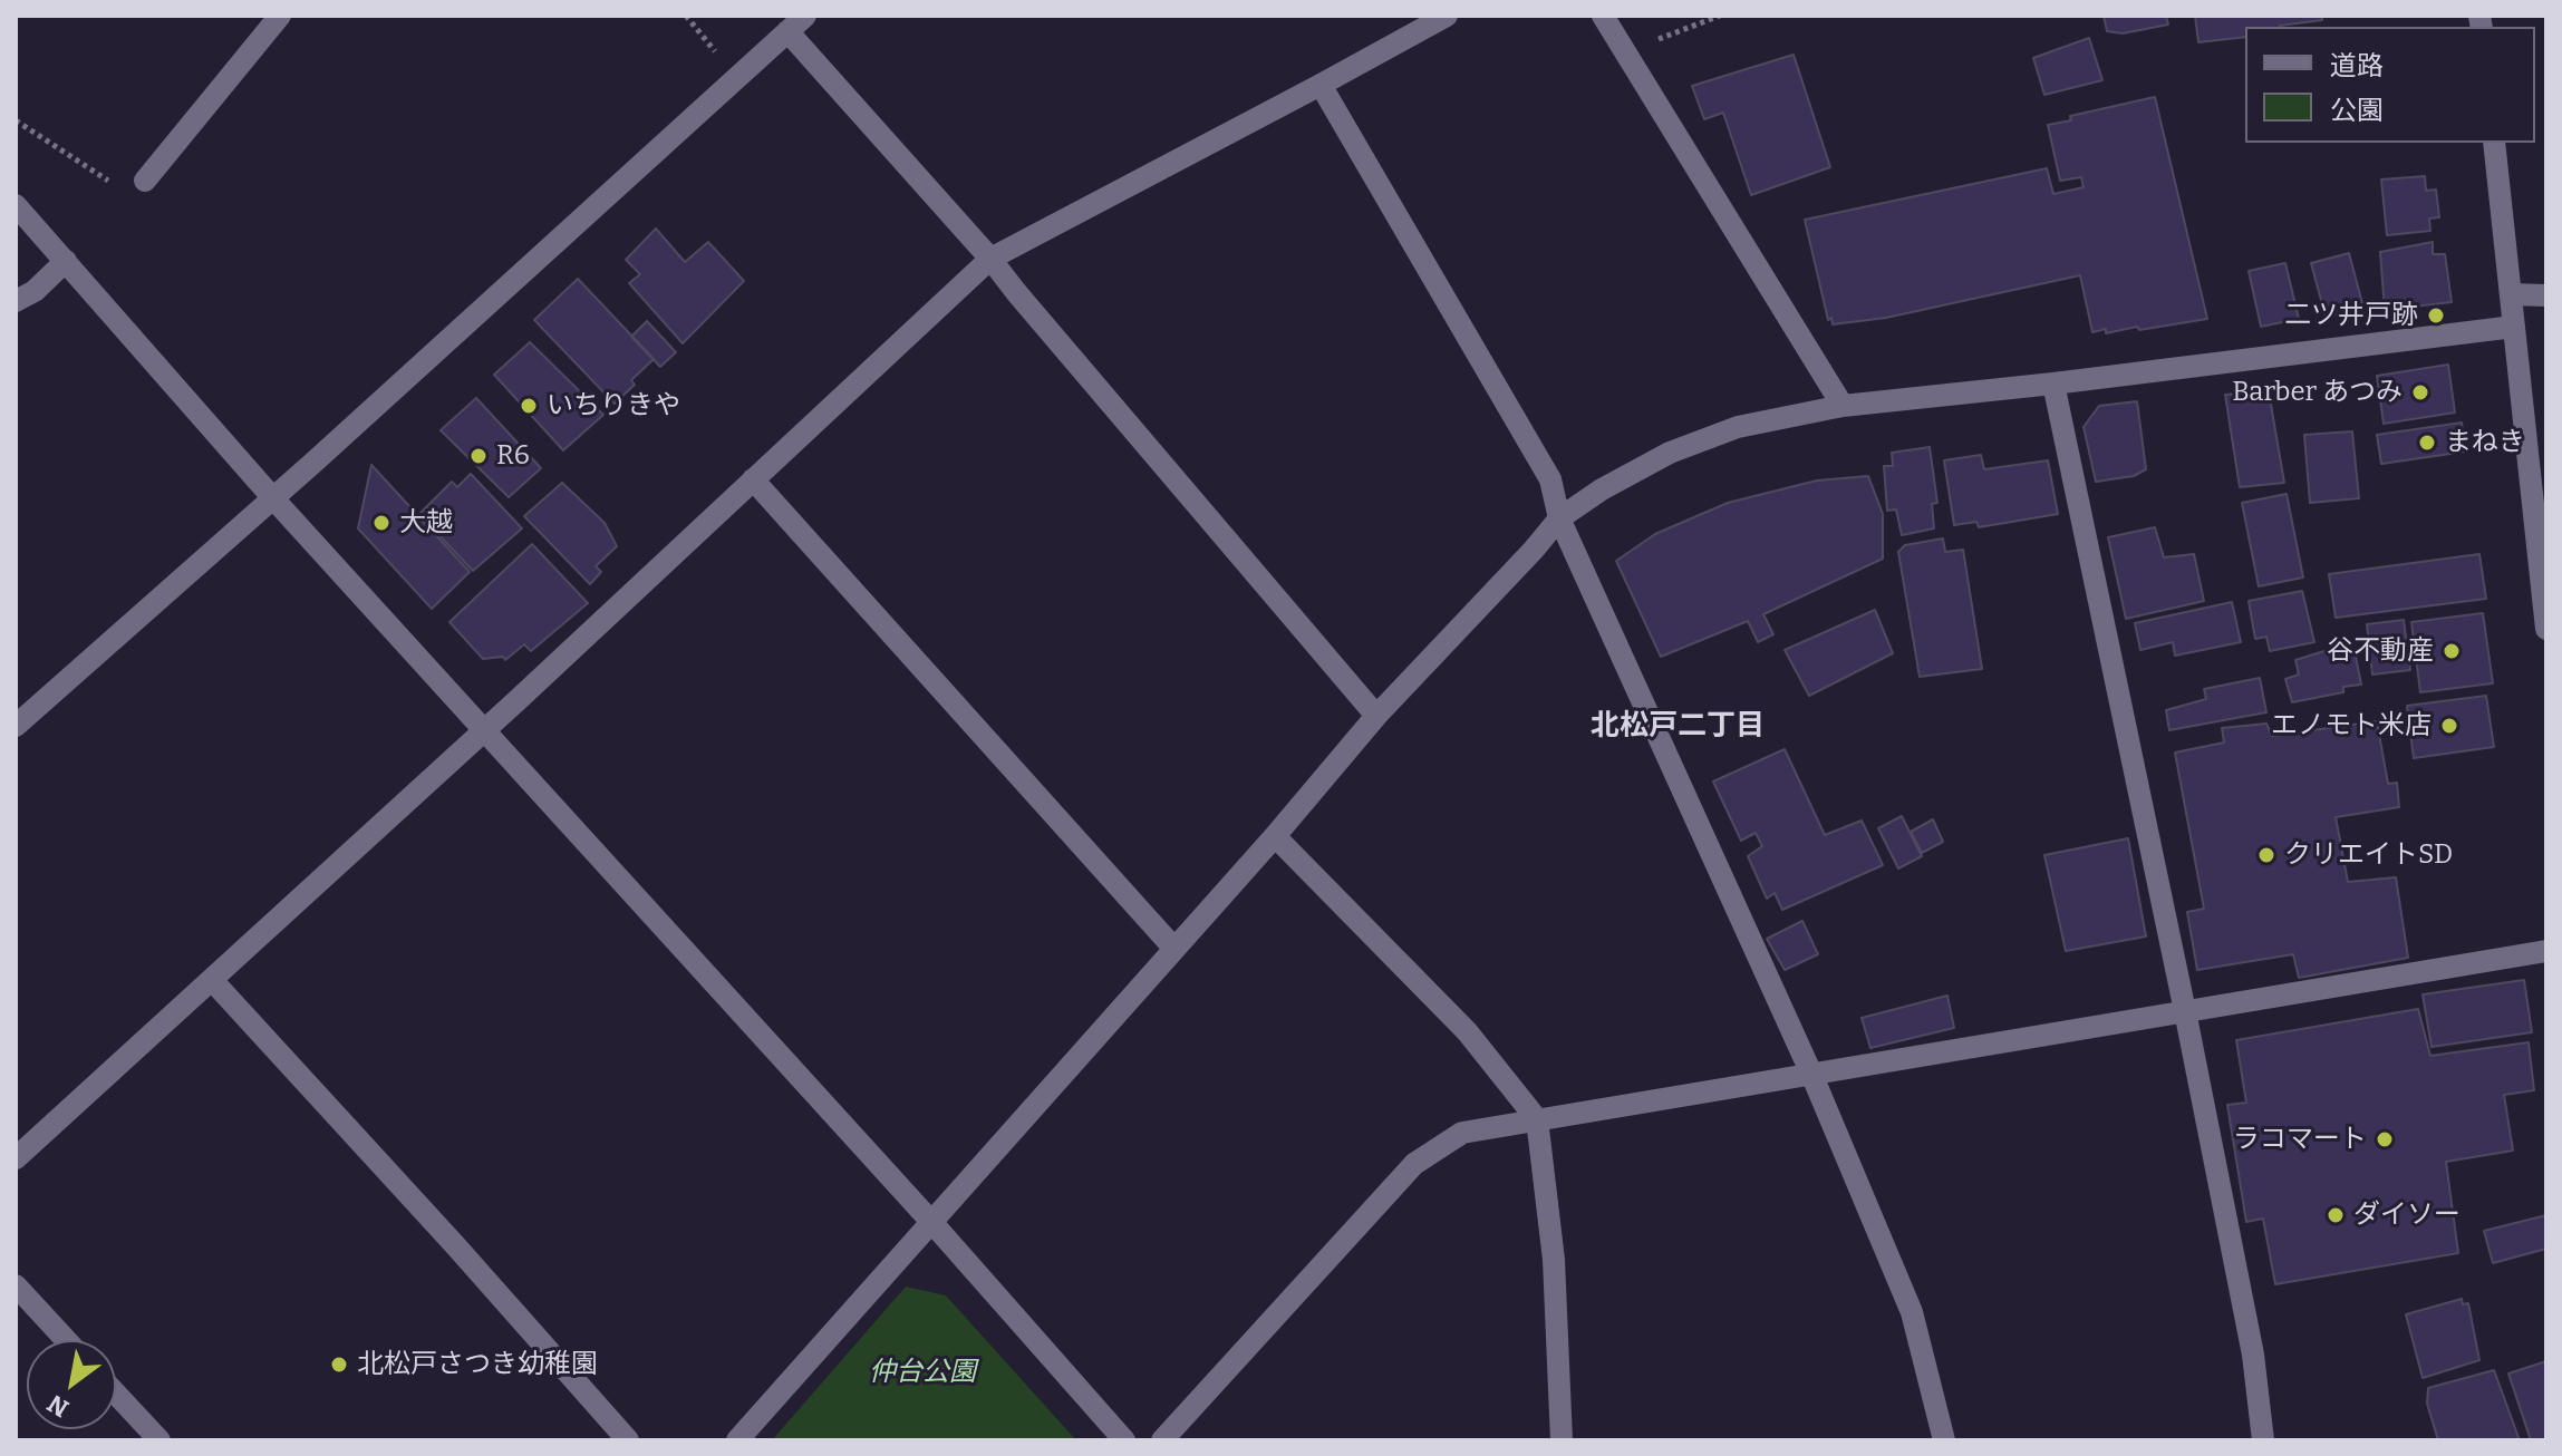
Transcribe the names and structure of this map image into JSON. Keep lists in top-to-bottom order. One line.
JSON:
{"districts":["北松戸二丁目"],"parks":["仲台公園"],"places":["二ツ井戸跡","Barber あつみ","いちりきや","まねき","R6","大越","谷不動産","エノモト米店","クリエイトSD","ラコマート","ダイソー","北松戸さつき幼稚園"],"legend":["道路","公園"],"north":"bottom left"}
